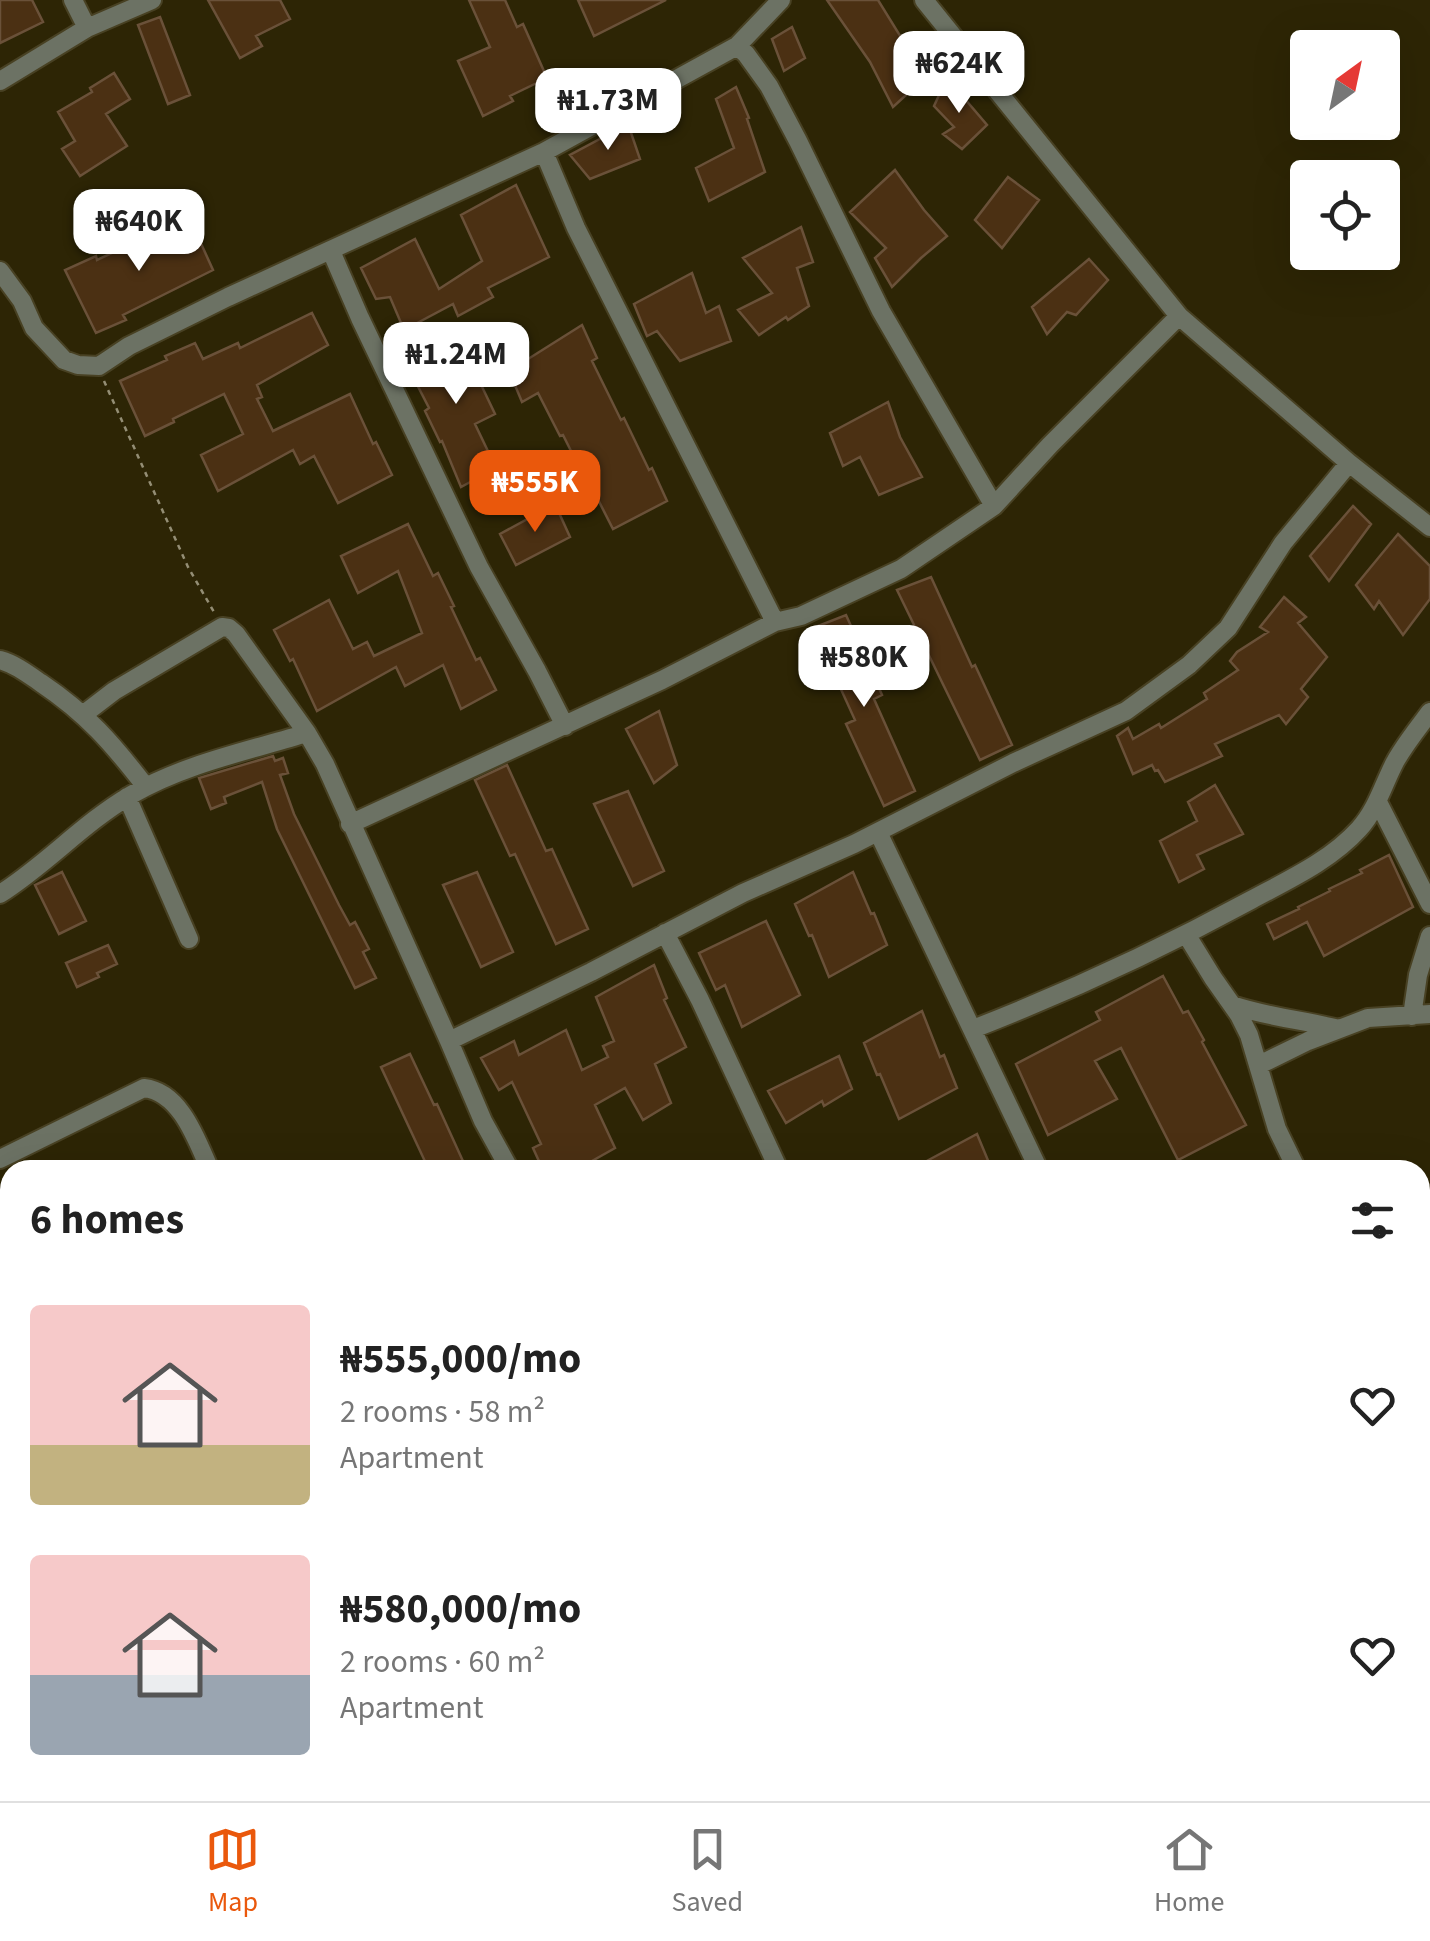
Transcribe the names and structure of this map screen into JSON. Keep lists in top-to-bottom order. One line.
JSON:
{"north":"top right","page":{"price":["₦624K","₦1.73M","₦640K","₦1.24M","₦555K","₦580K"],"heading":"6 homes","list":[{"name":"₦555,000/mo","note":"2 rooms · 58 m² · Apartment"},{"name":"₦580,000/mo","note":"2 rooms · 60 m² · Apartment"}],"tabs":["Map","Saved","Home"]}}
